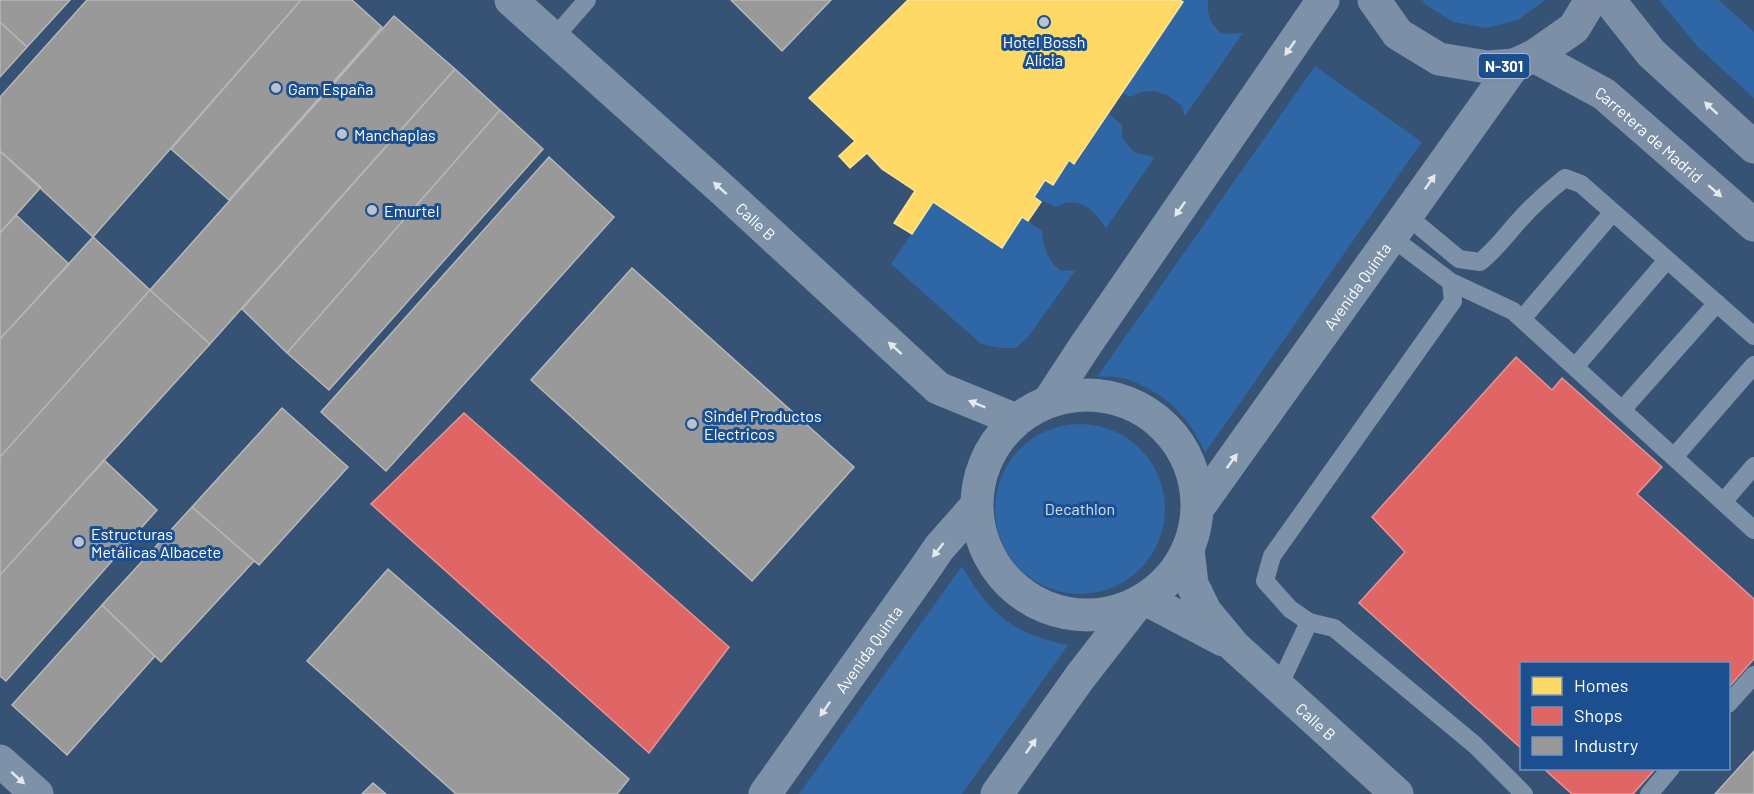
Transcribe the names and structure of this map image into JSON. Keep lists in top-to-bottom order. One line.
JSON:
{"streets":{"main road":["N-301","Carretera de Madrid"],"street":["Calle B","Avenida Quinta"]},"crossings":[["N-301","Carretera de Madrid"],["N-301","Avenida Quinta"],["Carretera de Madrid","Avenida Quinta"]],"one_way":["Calle B"],"parks":["Decathlon"],"places":["Hotel Bossh Alicia","Gam España","Manchaplas","Emurtel","Sindel Productos Electricos","Estructuras Metálicas Albacete"],"legend":["Homes","Shops","Industry"]}
